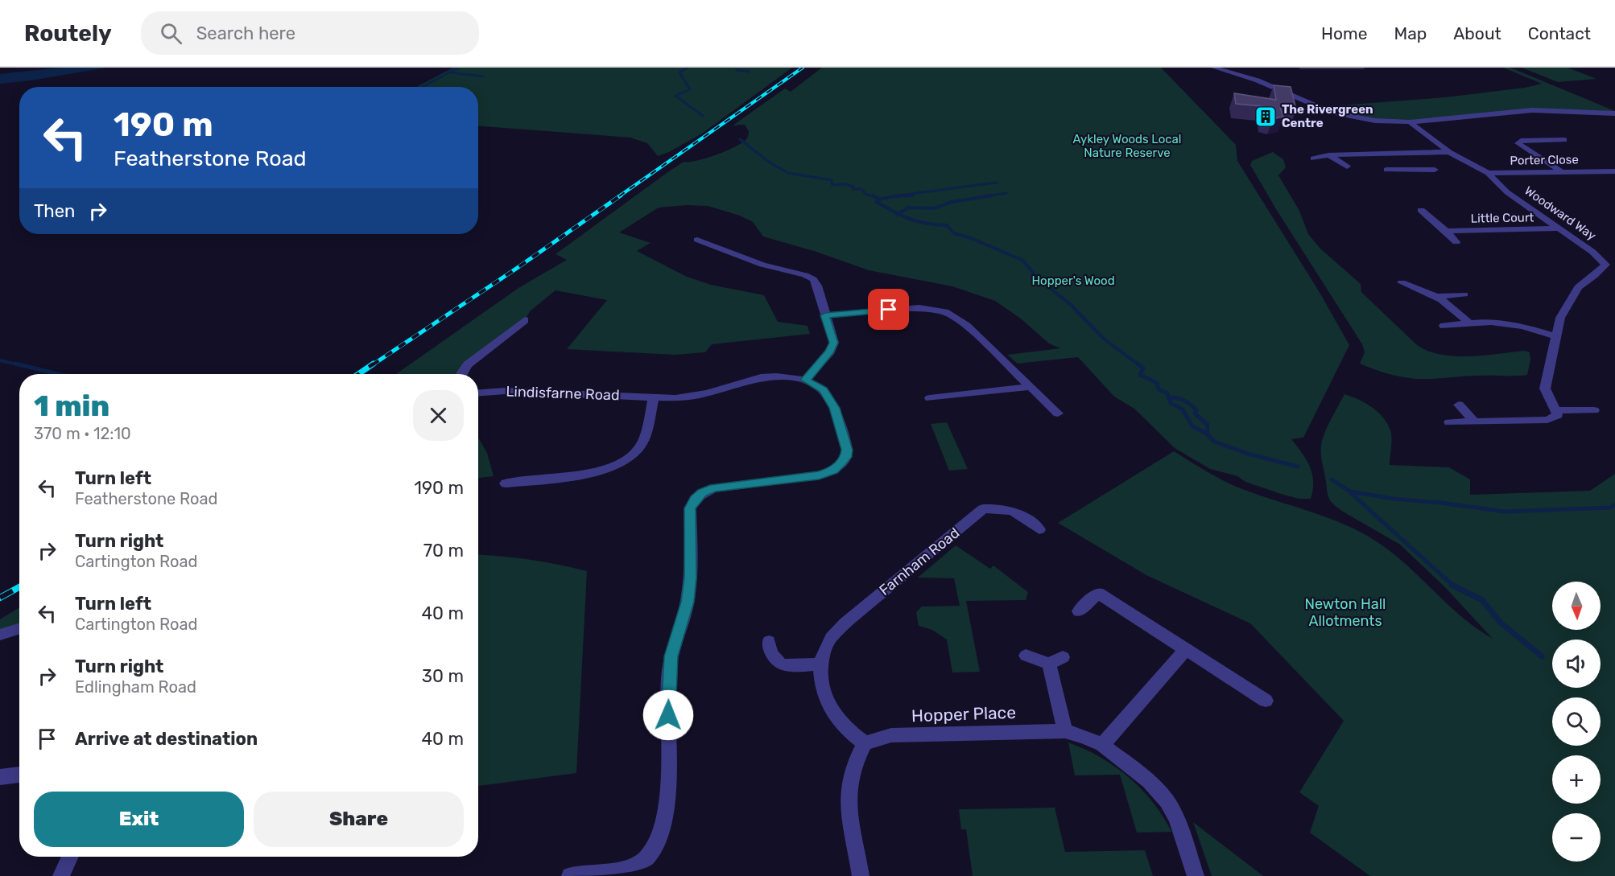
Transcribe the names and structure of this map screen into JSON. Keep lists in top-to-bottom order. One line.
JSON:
{"streets":{"street":["Porter Close","Woodward Way","Little Court","Lindisfarne Road","Farnham Road","Hopper Place"]},"crossings":[["Porter Close","Woodward Way"],["Woodward Way","Little Court"],["Farnham Road","Hopper Place"]],"parks":["Aykley Woods Local Nature Reserve","Hopper's Wood","Newton Hall Allotments"],"places":{"building":["The Rivergreen Centre"]},"north":"bottom","page":{"header":"Routely","search":"Search here","nav":["Home","Map","About","Contact"],"turn":["190 m","Featherstone Road"],"then":"Then","heading":["1 min","370 m · 12:10"],"list":[{"name":"Turn left","note":"Featherstone Road","value":"190 m"},{"name":"Turn right","note":"Cartington Road","value":"70 m"},{"name":"Turn left","note":"Cartington Road","value":"40 m"},{"name":"Turn right","note":"Edlingham Road","value":"30 m"},{"name":"Arrive at destination","value":"40 m"}],"map_buttons":["+","−"],"buttons":["Exit","Share"]}}
